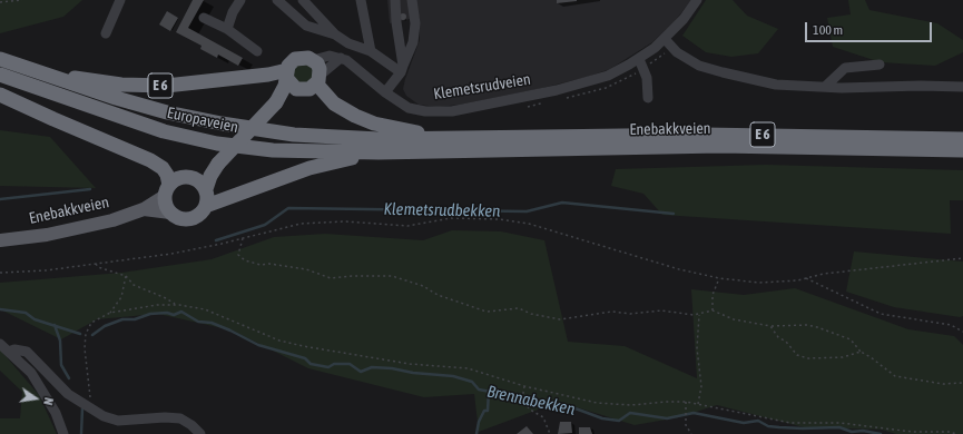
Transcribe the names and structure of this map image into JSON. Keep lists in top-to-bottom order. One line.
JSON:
{"streets":{"highway":["E 6","Europaveien","Enebakkveien"],"street":["Klemetsrudveien"]},"crossings":[["E 6","Europaveien"],["E 6","Enebakkveien"],["Europaveien","Enebakkveien"]],"water":["Klemetsrudbekken","Brennabekken"],"scale_bar":"100 m","north":"right"}
